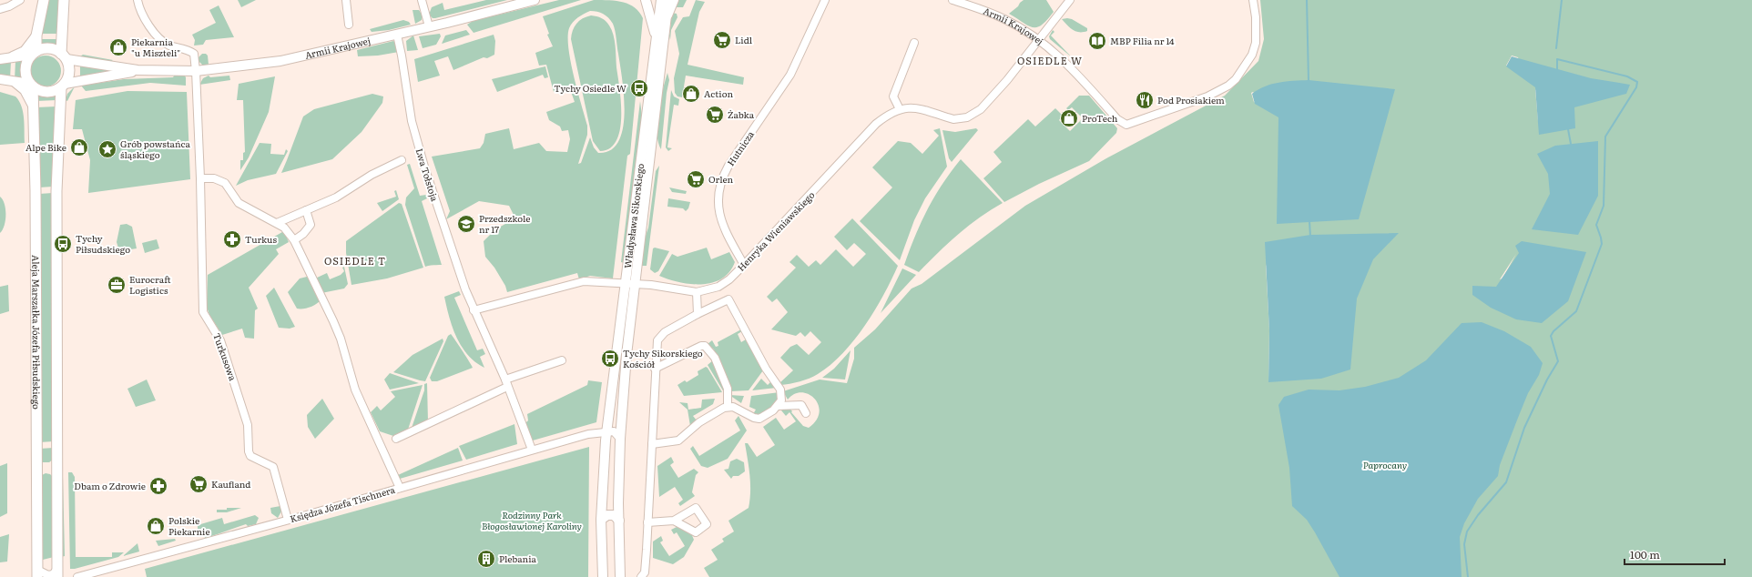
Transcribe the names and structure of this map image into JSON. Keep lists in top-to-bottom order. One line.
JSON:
{"streets":{"main road":["Aleja Marszałka Józefa Piłsudskiego"],"street":["Armii Krajowej","Hutnicza","Lwa Tołstoja","Władysława Sikorskiego","Henryka Wieniawskiego","Turkusowa","Księdza Józefa Tischnera"]},"crossings":[["Armii Krajowej","Lwa Tołstoja"],["Armii Krajowej","Henryka Wieniawskiego"],["Armii Krajowej","Aleja Marszałka Józefa Piłsudskiego"],["Armii Krajowej","Turkusowa"],["Hutnicza","Henryka Wieniawskiego"],["Lwa Tołstoja","Księdza Józefa Tischnera"],["Władysława Sikorskiego","Henryka Wieniawskiego"],["Władysława Sikorskiego","Księdza Józefa Tischnera"],["Turkusowa","Księdza Józefa Tischnera"]],"districts":["OSIEDLE W","OSIEDLE T"],"parks":["Paprocany","Rodzinny Park Błogosławionej Karoliny"],"places":{"supermarket":["Lidl","Żabka","Orlen","Kaufland"],"library":["MBP Filia nr 14"],"shop":["Piekarnia \"u Miszteli\"","Action","ProTech","Alpe Bike","Polskie Piekarnie"],"bus stop":["Tychy Osiedle W","Tychy Piłsudskiego","Tychy Sikorskiego Kościół"],"restaurant":["Pod Prosiakiem"],"place":["Grób powstańca śląskiego"],"school or university":["Przedszkole nr 17"],"pharmacy":["Turkus","Dbam o Zdrowie"],"office":["Eurocraft Logistics"],"building":["Plebania"]},"scale_bar":"100 m"}
